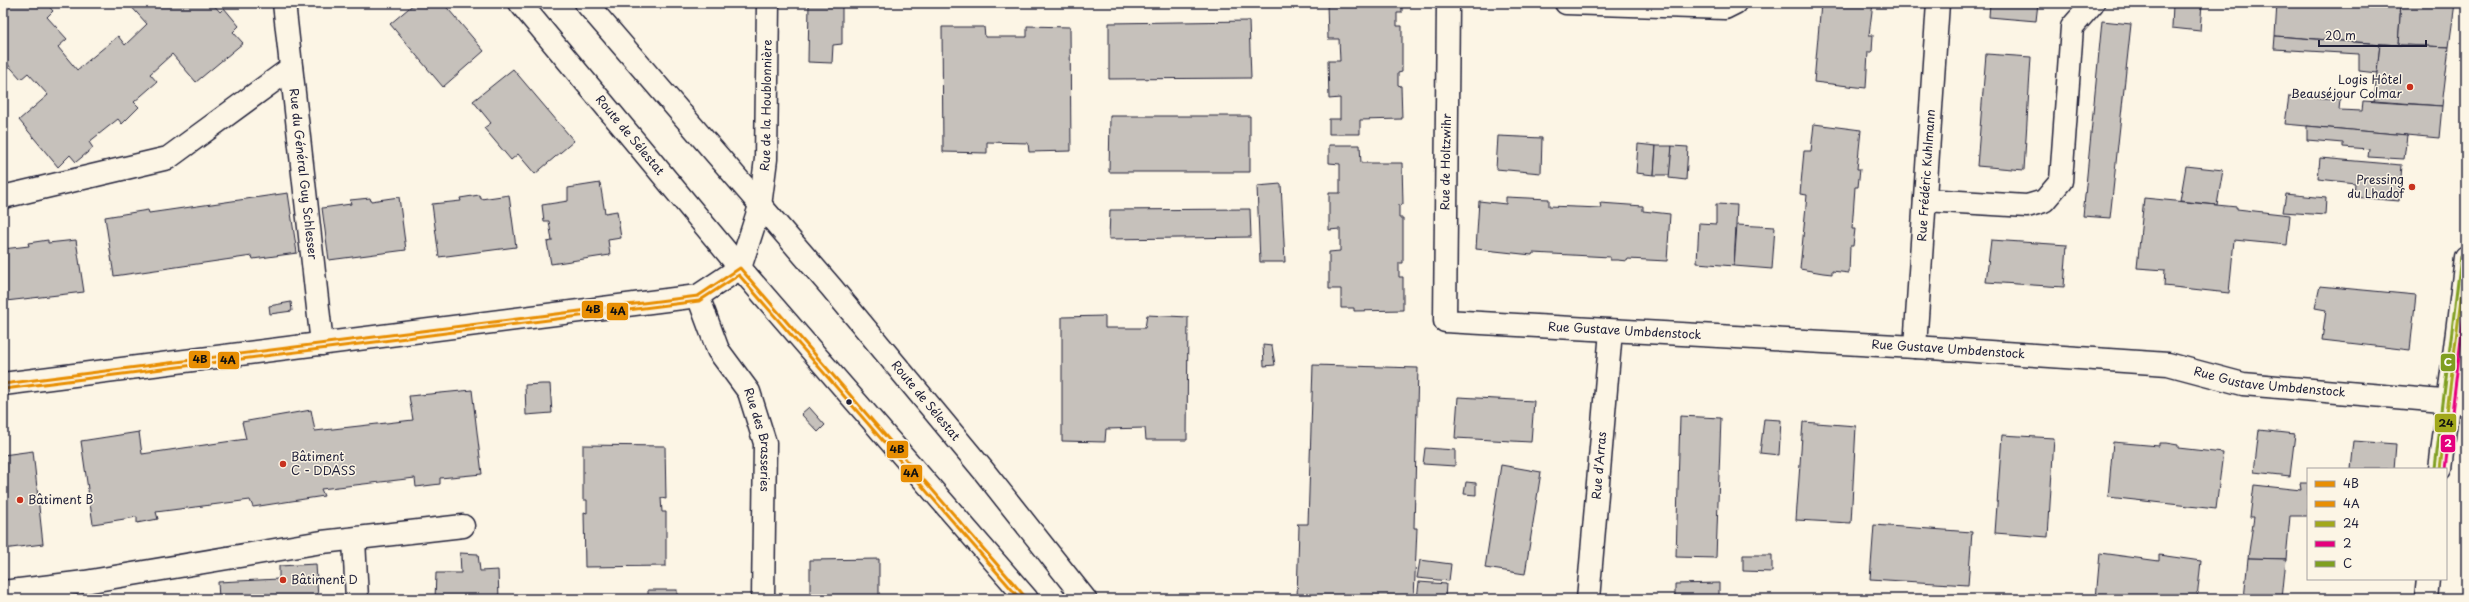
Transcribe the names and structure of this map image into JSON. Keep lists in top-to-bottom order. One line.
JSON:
{"streets":{"street":["Rue de la Houblonnière","Route de Sélestat","Rue de Holtzwihr","Rue du Général Guy Schlesser","Rue Frédéric Kuhlmann","Rue Gustave Umbdenstock","Rue des Brasseries","Rue d'Arras"]},"crossings":[["Rue de la Houblonnière","Route de Sélestat"],["Rue de Holtzwihr","Rue Gustave Umbdenstock"],["Rue Frédéric Kuhlmann","Rue Gustave Umbdenstock"],["Rue Gustave Umbdenstock","Rue d'Arras"]],"places":["Logis Hôtel Beauséjour Colmar","Pressing du Lhadof","Bâtiment C - DDASS","Bâtiment B","Bâtiment D"],"lines":["transit line C","transit line 24","transit line 4B","transit line 4A","transit line 2"],"legend":["4B","4A","24","2","C"],"scale_bar":"20 m"}
